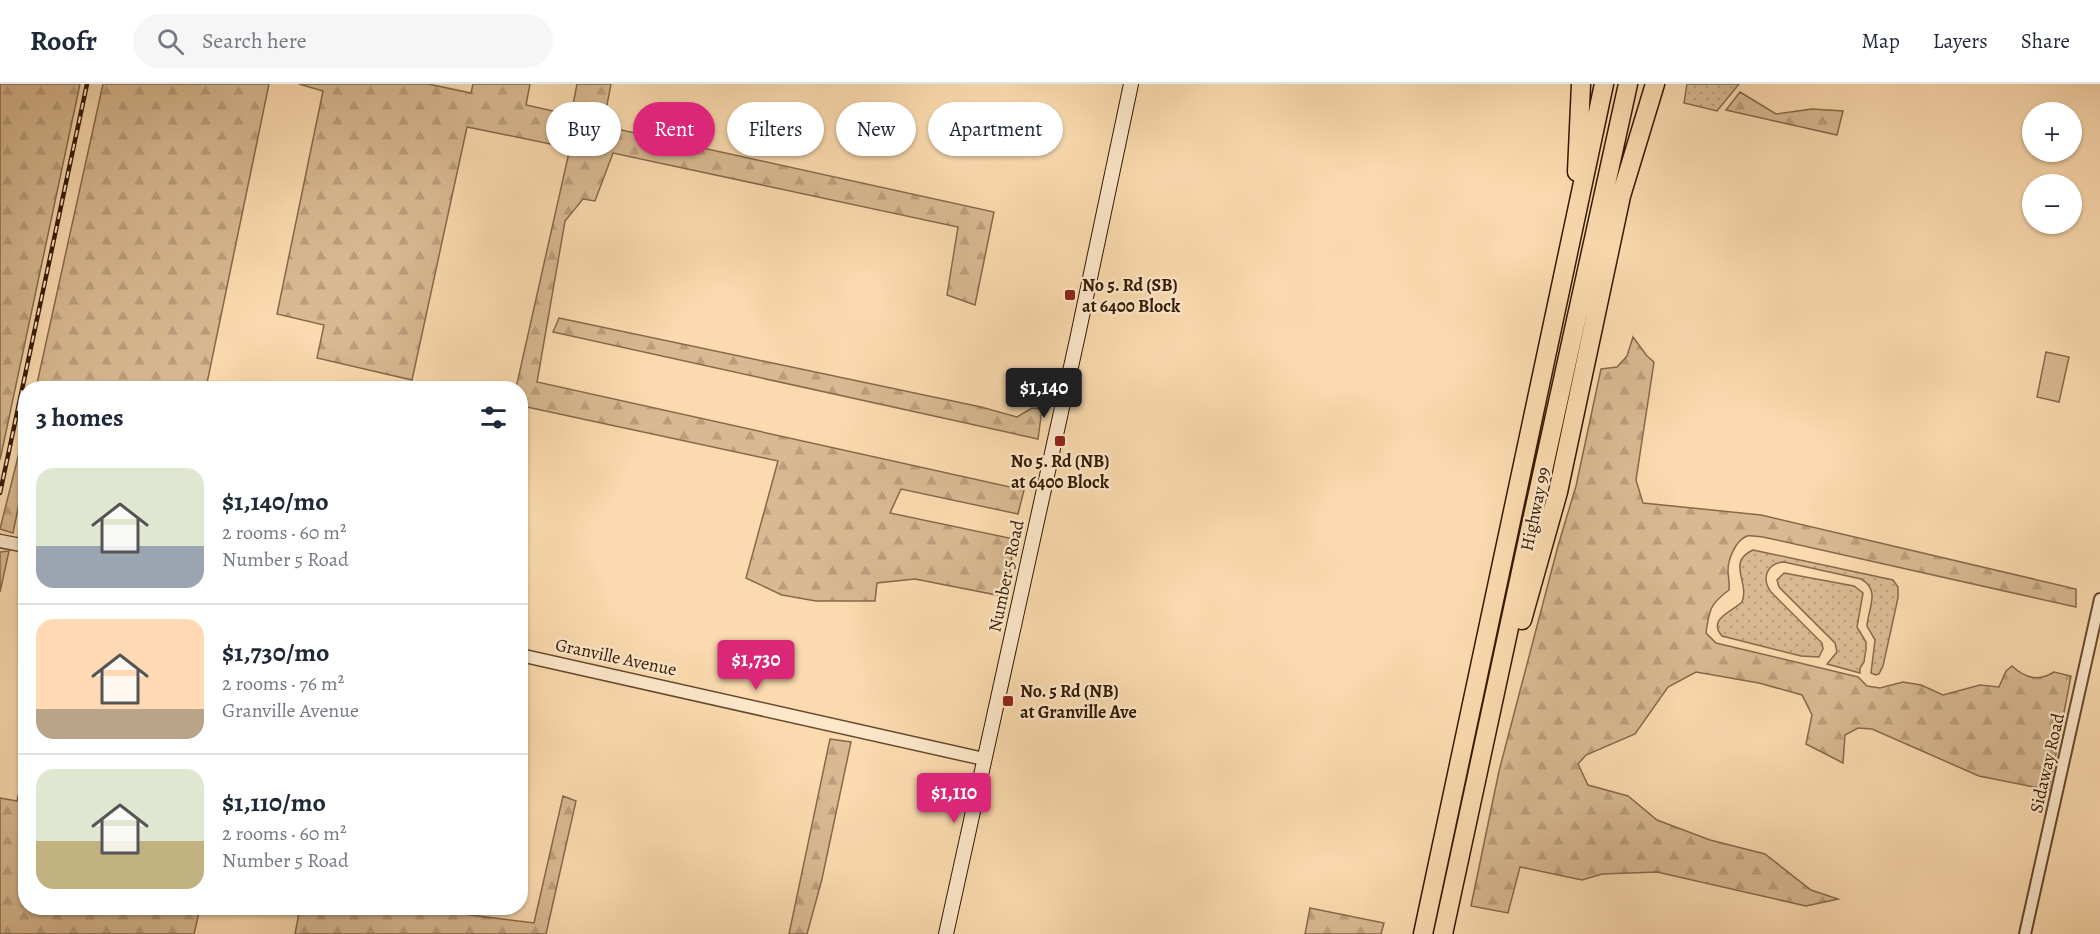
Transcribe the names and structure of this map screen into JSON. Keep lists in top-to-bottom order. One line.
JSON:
{"streets":{"highway":["Highway 99"],"main road":["Number 5 Road"],"street":["Granville Avenue","Sidaway Road"]},"crossings":[["Number 5 Road","Granville Avenue"]],"places":{"transit":["No 5. Rd (SB) at 6400 Block","No 5. Rd (NB) at 6400 Block","No. 5 Rd (NB) at Granville Ave"]},"page":{"header":"Roofr","search":"Search here","nav":["Map","Layers","Share"],"map_buttons":["+","−"],"chip":["Buy","Rent","Filters","New","Apartment"],"price":["$1,140","$1,730","$1,110"],"heading":"3 homes","list":[{"name":"$1,140/mo","note":"2 rooms · 60 m² · Number 5 Road"},{"name":"$1,730/mo","note":"2 rooms · 76 m² · Granville Avenue"},{"name":"$1,110/mo","note":"2 rooms · 60 m² · Number 5 Road"}]}}
